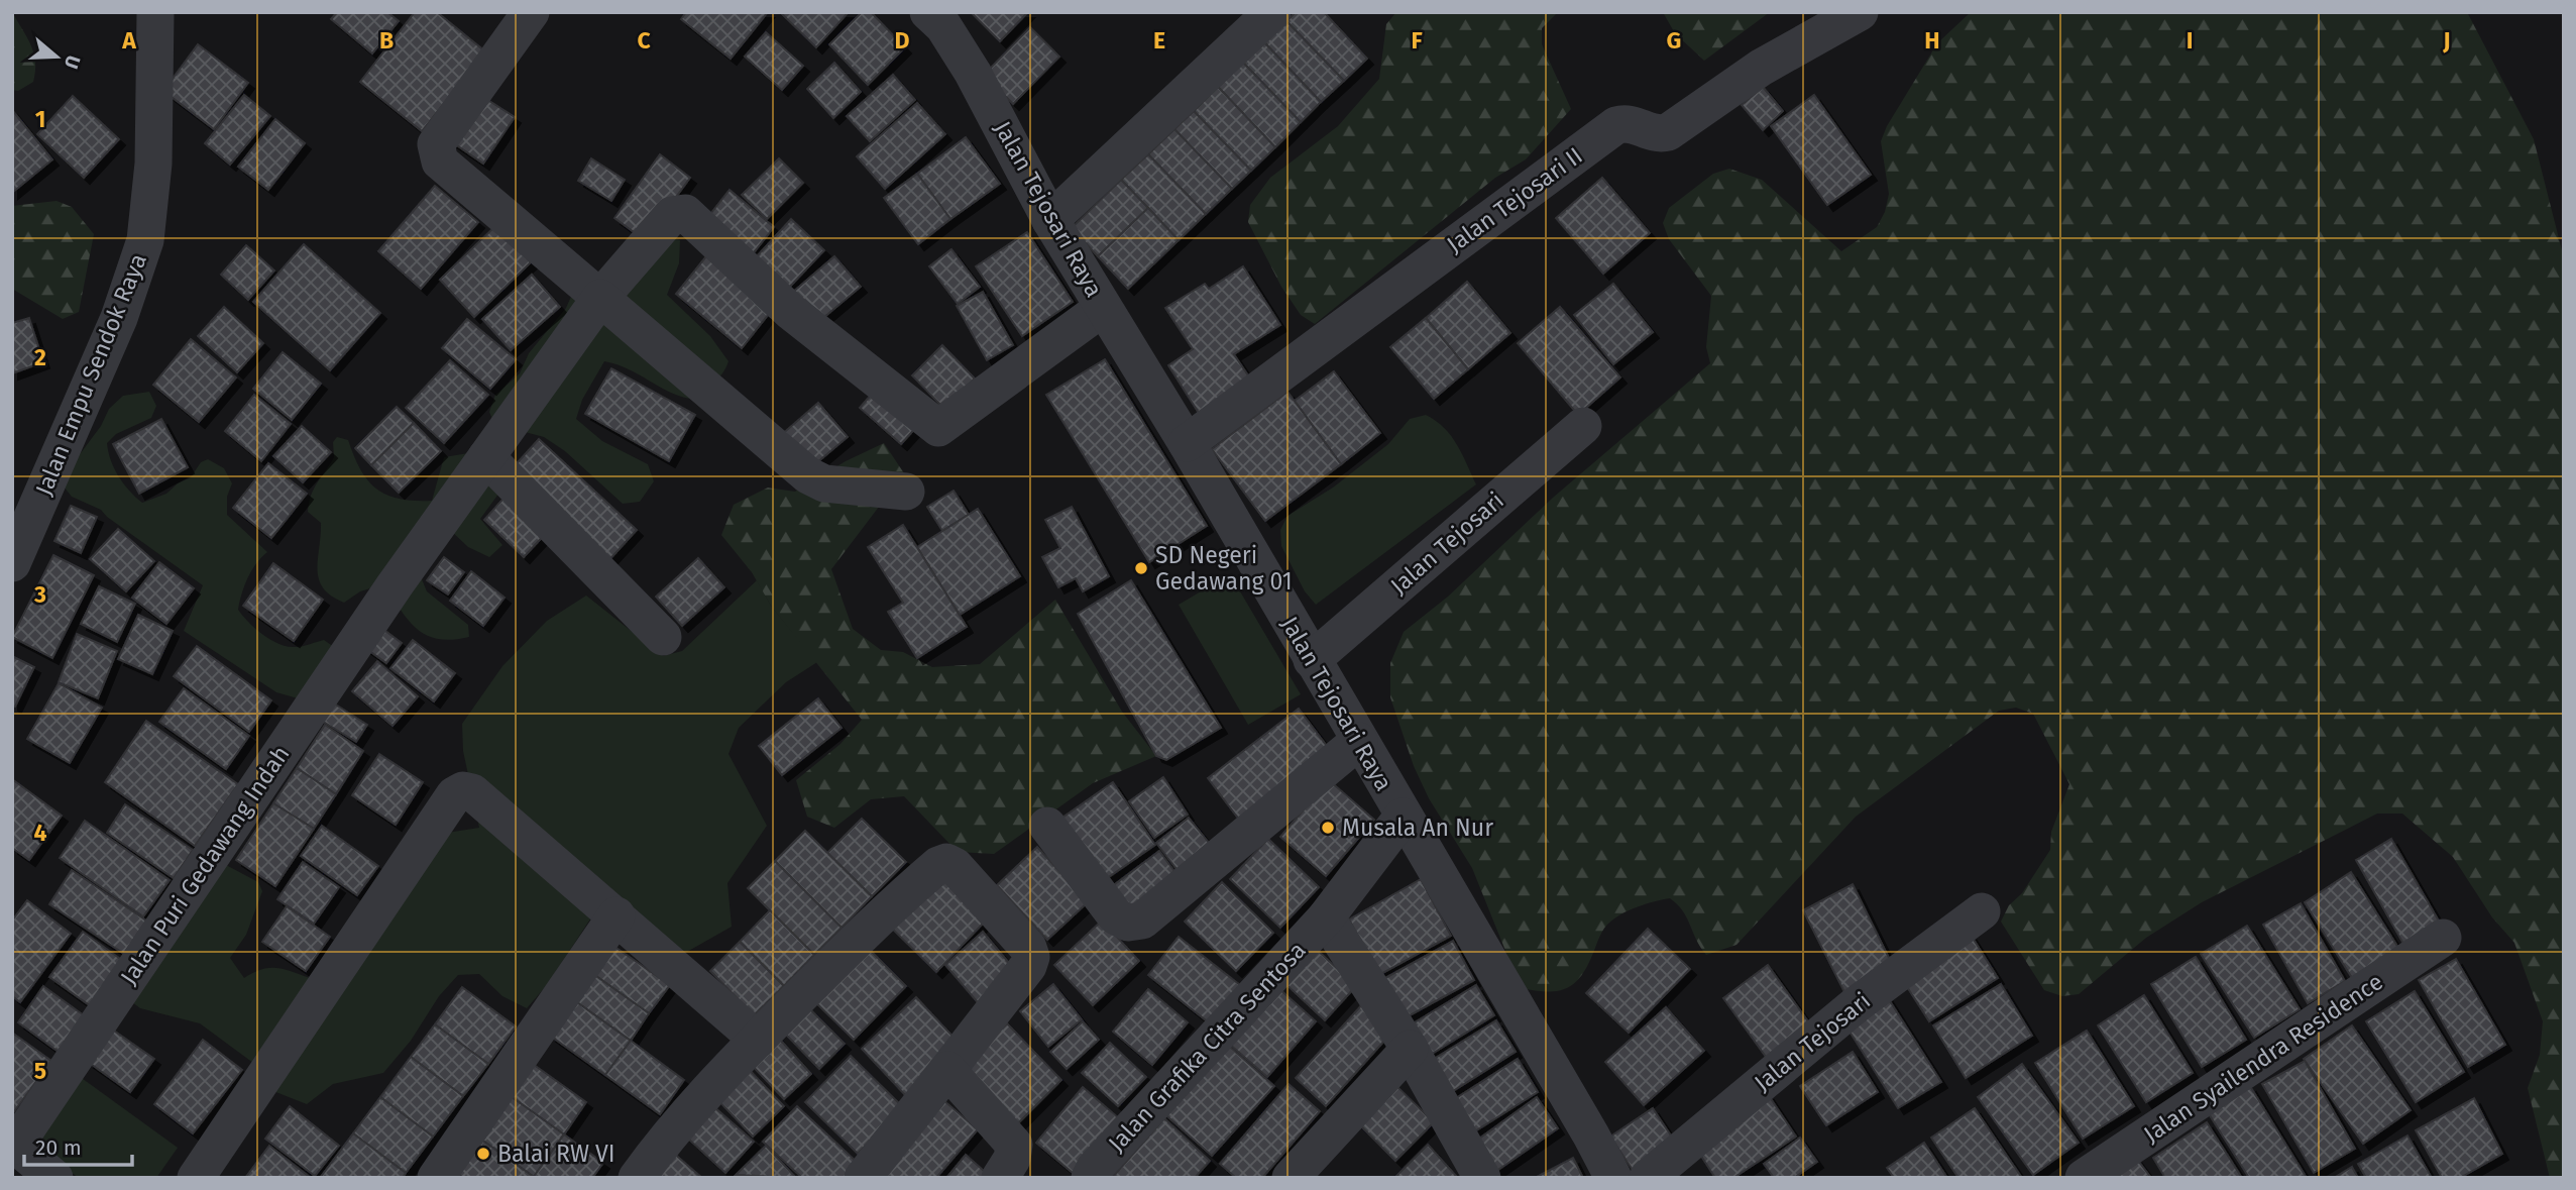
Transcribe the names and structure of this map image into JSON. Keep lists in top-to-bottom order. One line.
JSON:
{"streets":{"street":["Jalan Tejosari II","Jalan Tejosari Raya","Jalan Empu Sendok Raya","Jalan Tejosari","Jalan Puri Gedawang Indah","Jalan Grafika Citra Sentosa","Jalan Syailendra Residence"]},"crossings":[["Jalan Tejosari II","Jalan Tejosari Raya"],["Jalan Tejosari Raya","Jalan Tejosari"],["Jalan Tejosari Raya","Jalan Puri Gedawang Indah"],["Jalan Tejosari Raya","Jalan Grafika Citra Sentosa"]],"places":["SD Negeri Gedawang 01","Musala An Nur","Balai RW VI"],"scale_bar":"20 m","north":"right","grid":{"columns":["A","B","C","D","E","F","G","H","I","J"],"rows":["1","2","3","4","5"]}}
